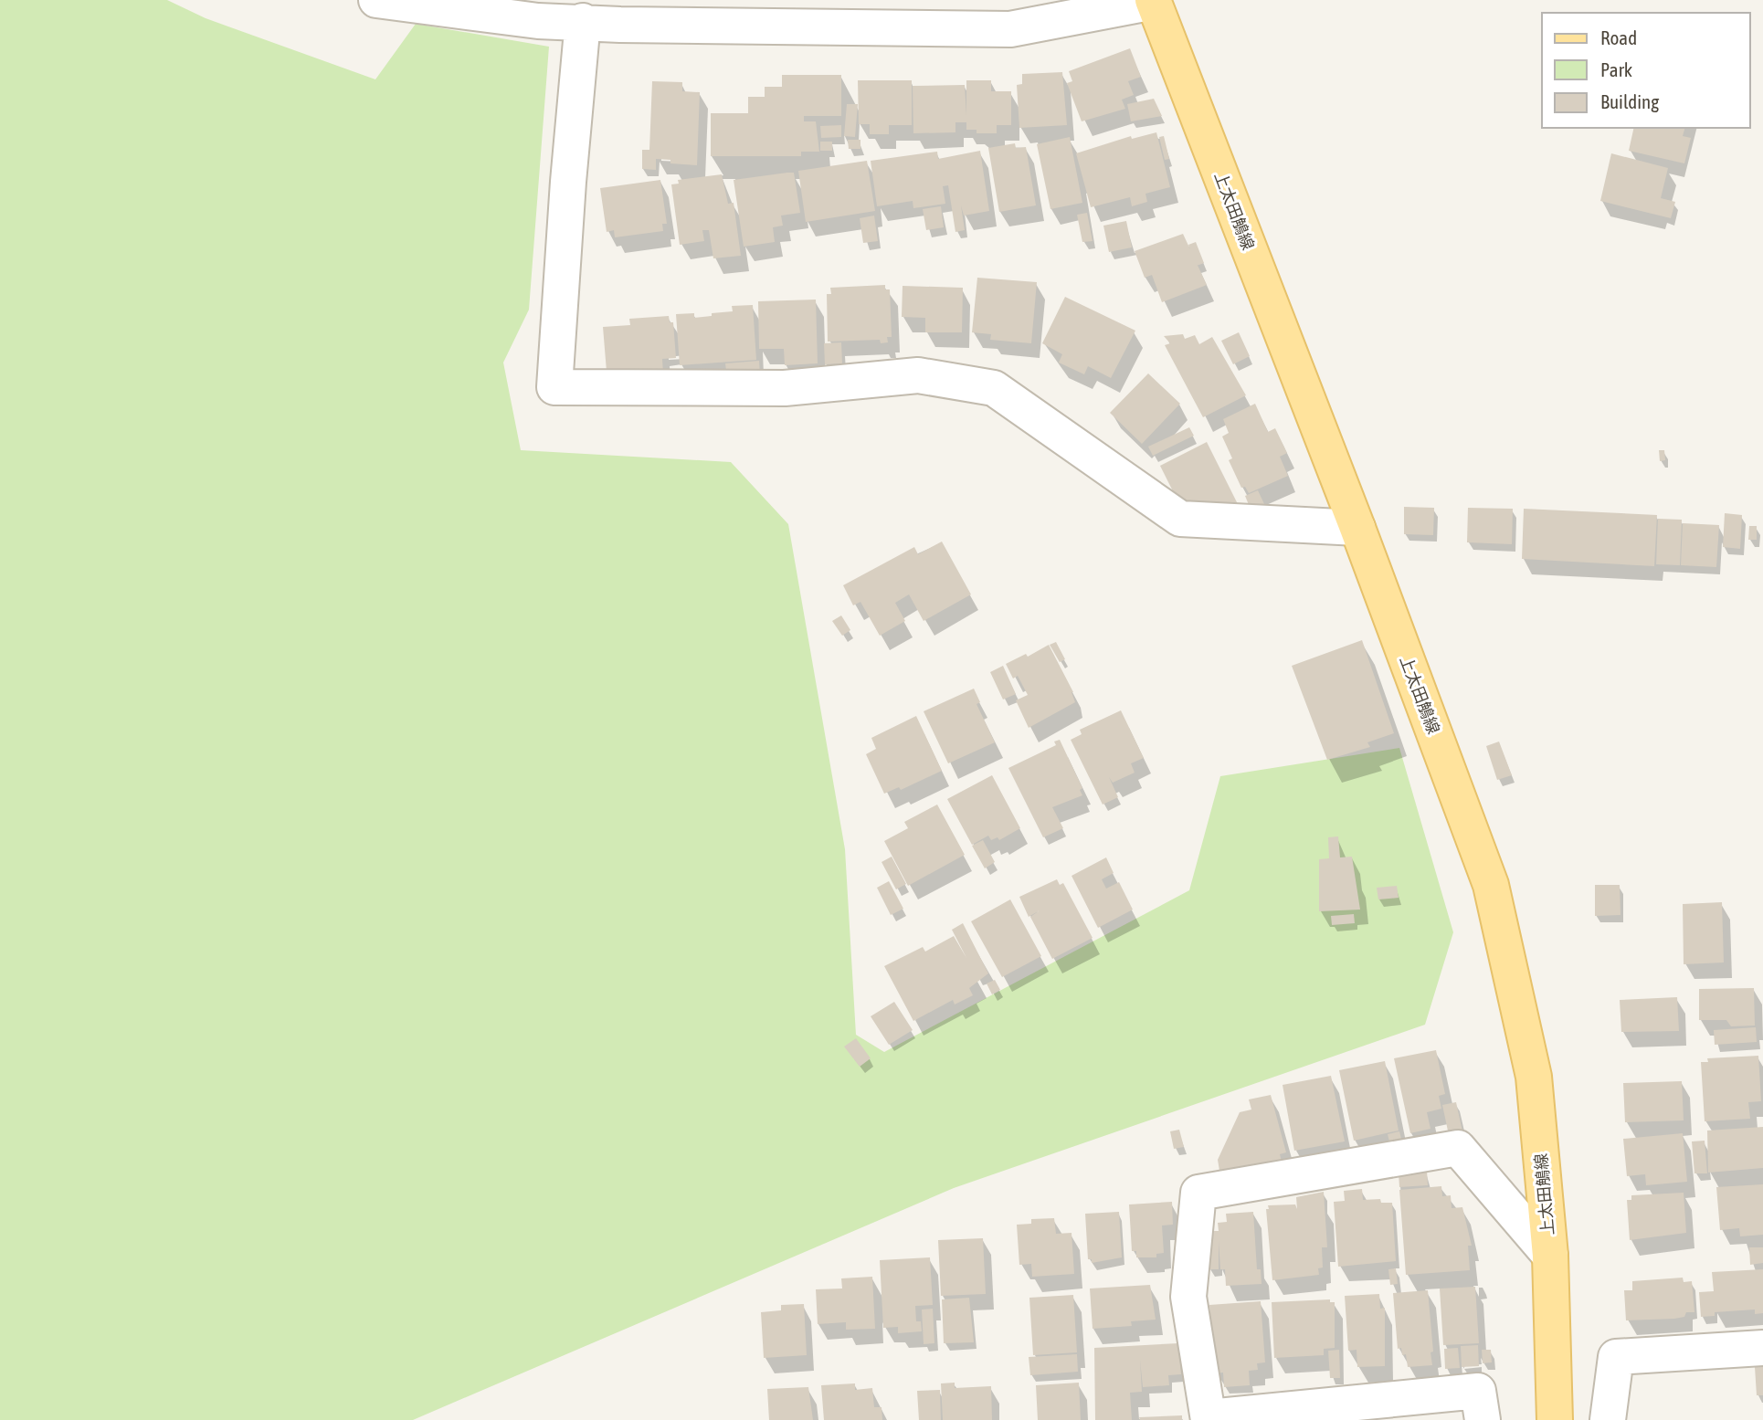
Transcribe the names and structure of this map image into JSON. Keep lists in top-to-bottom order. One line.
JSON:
{"streets":{"main road":["上太田鵤線"]},"legend":["Road","Park","Building"]}
